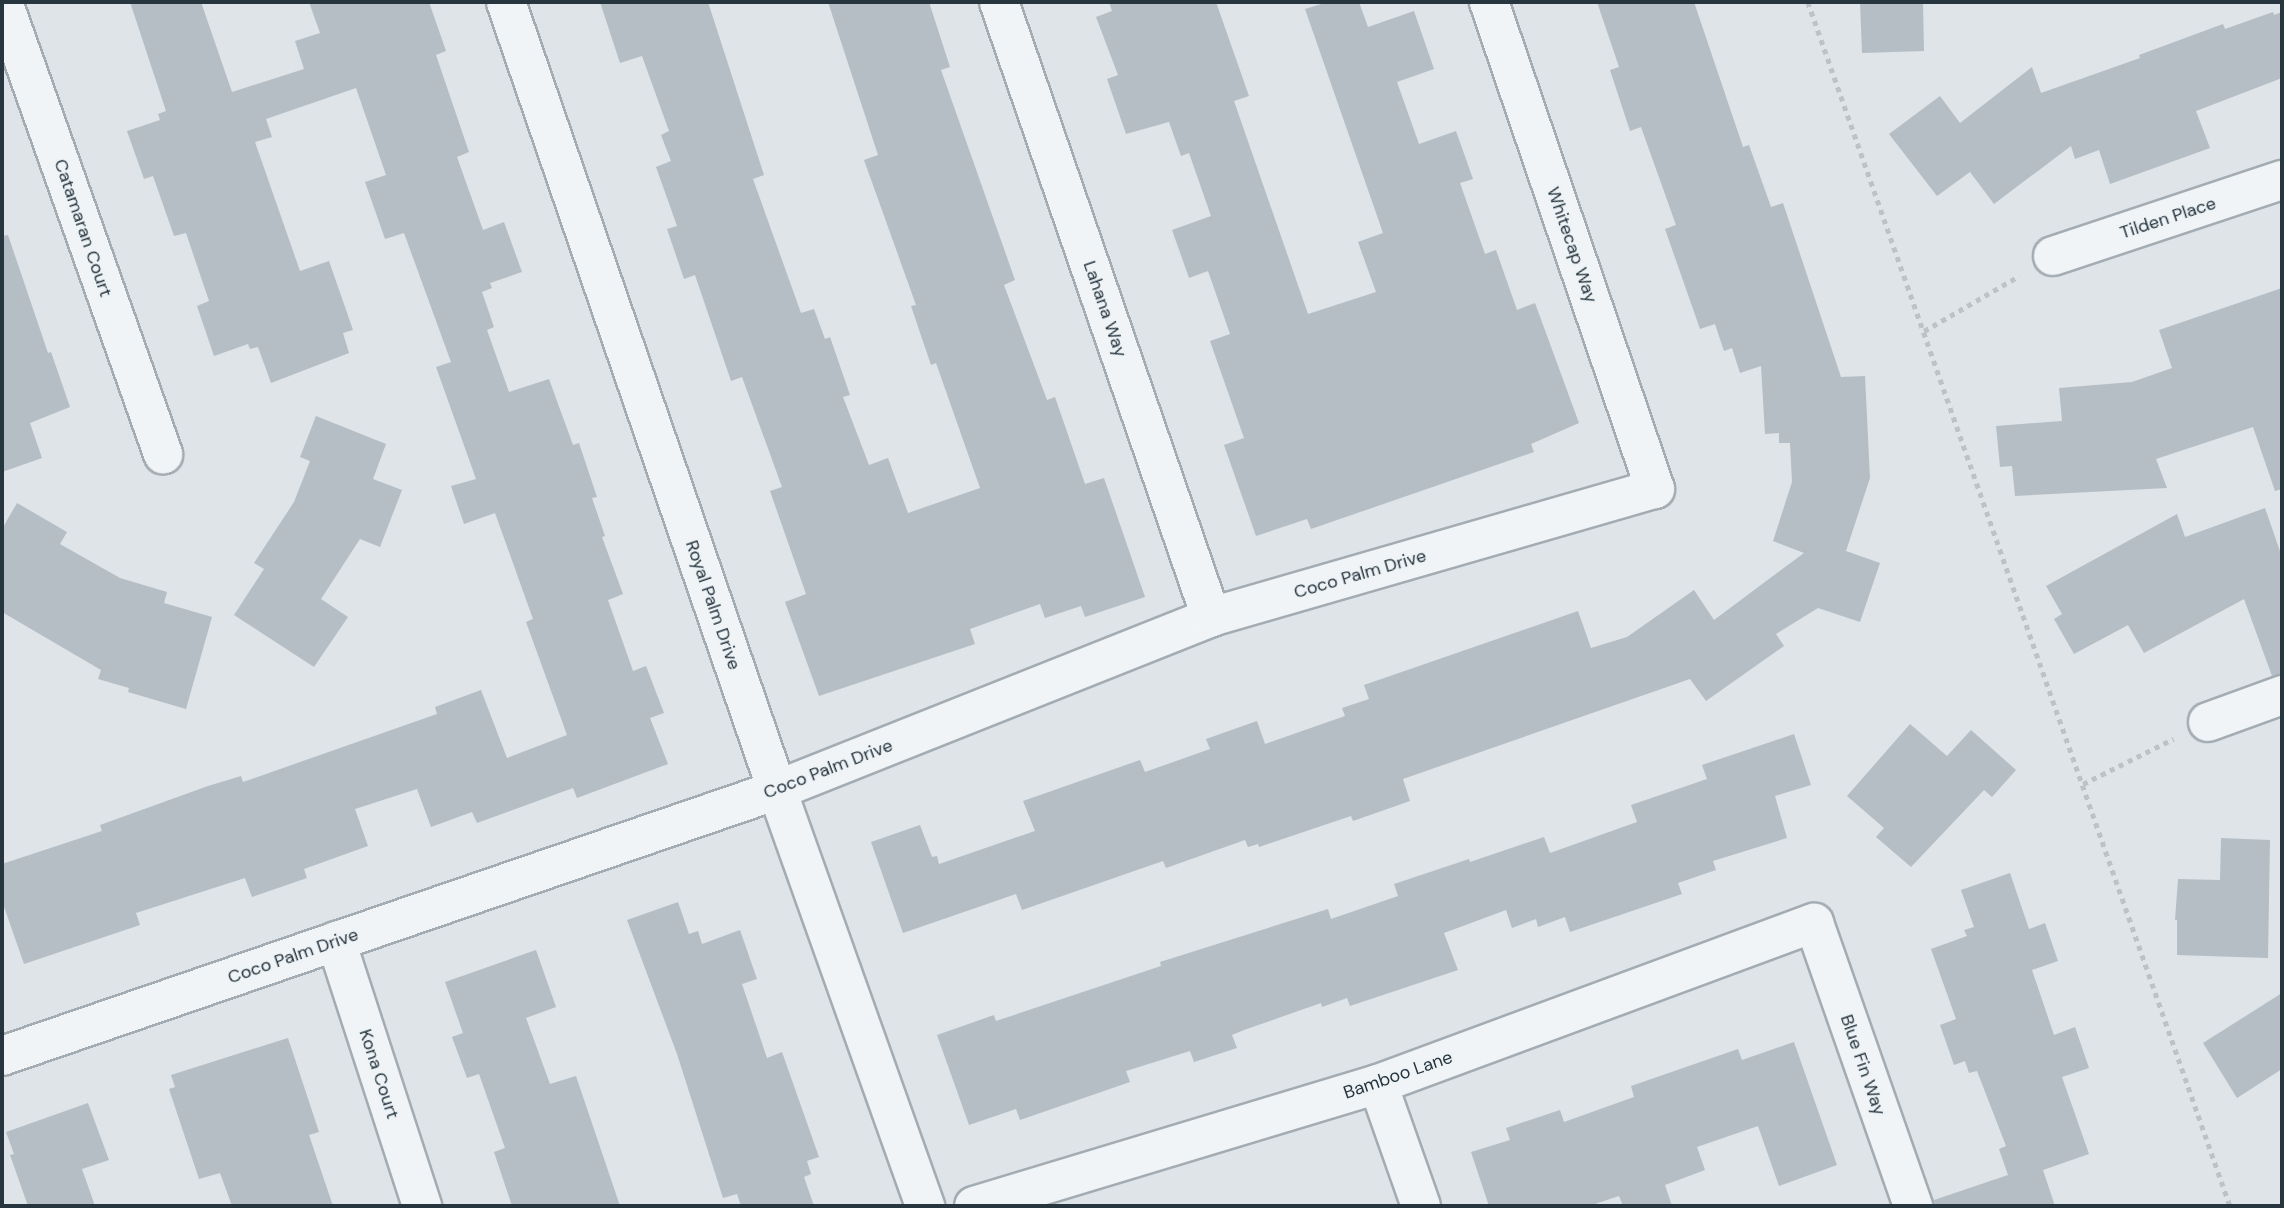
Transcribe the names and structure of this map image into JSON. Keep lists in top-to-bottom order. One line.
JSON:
{"streets":{"street":["Tilden Place","Catamaran Court","Whitecap Way","Lahana Way","Coco Palm Drive","Royal Palm Drive","Blue Fin Way","Kona Court","Bamboo Lane"]},"crossings":[["Whitecap Way","Coco Palm Drive"],["Lahana Way","Coco Palm Drive"],["Coco Palm Drive","Royal Palm Drive"],["Coco Palm Drive","Kona Court"],["Blue Fin Way","Bamboo Lane"]]}
